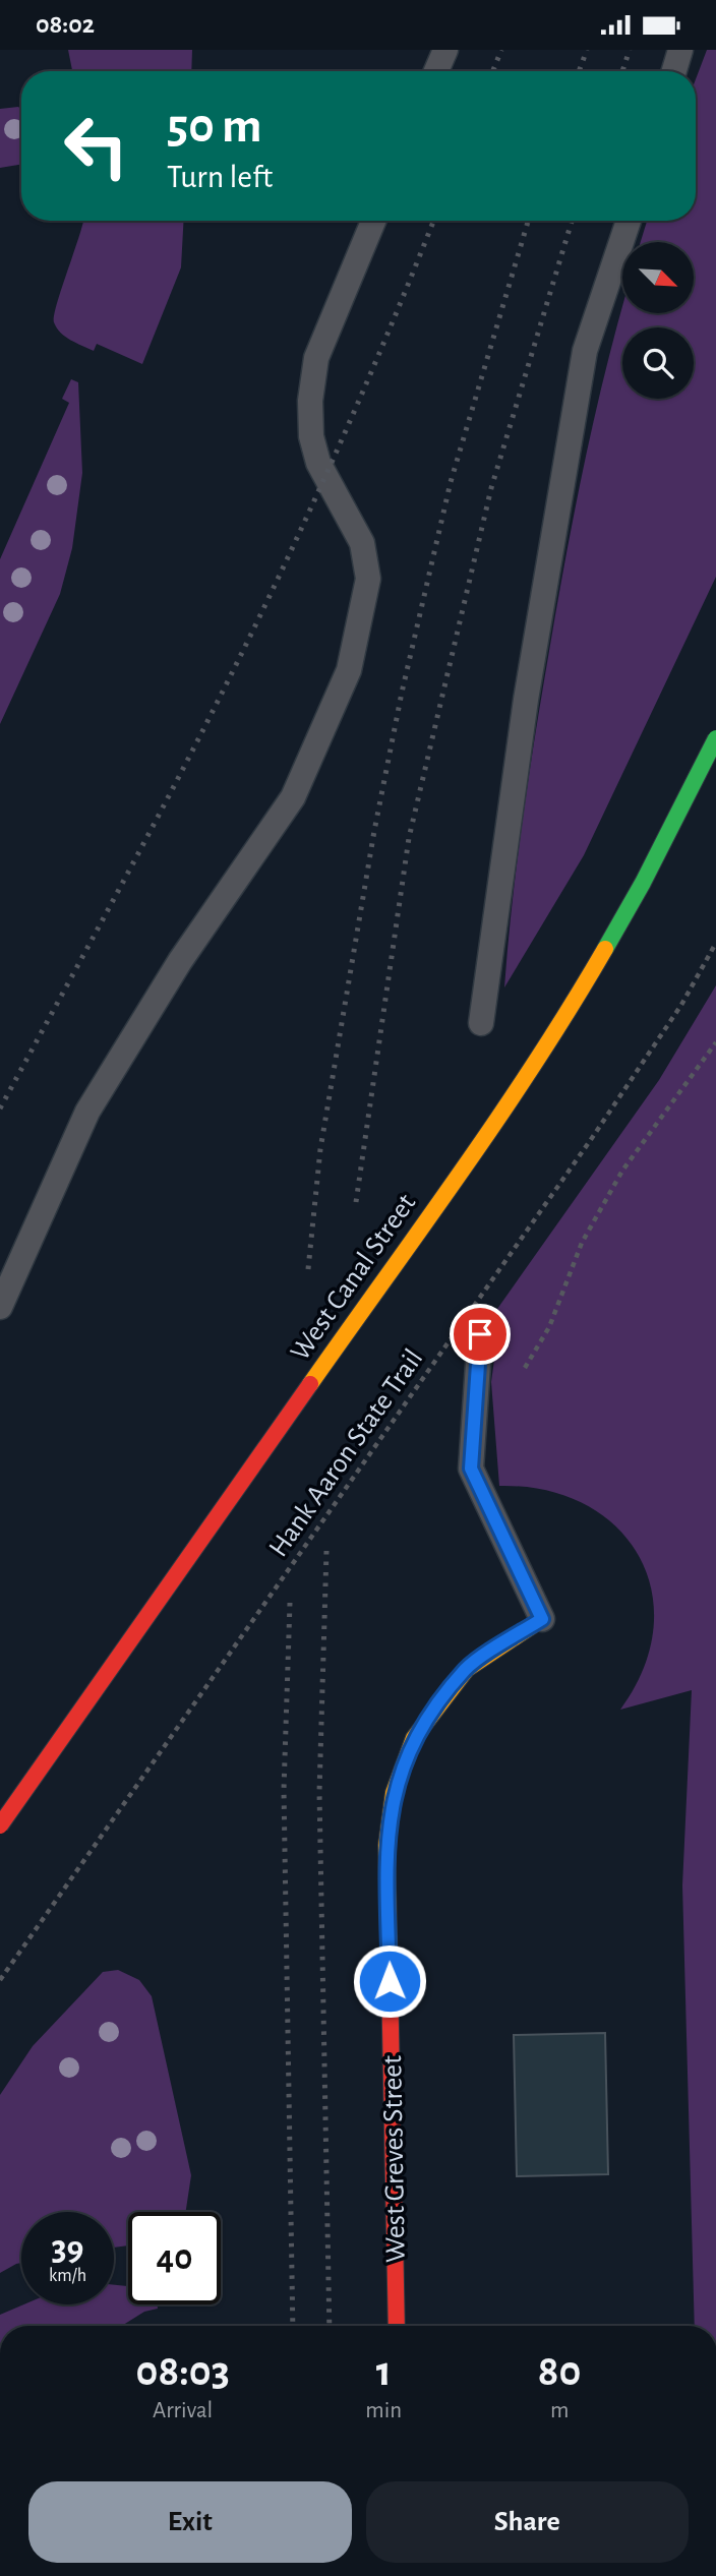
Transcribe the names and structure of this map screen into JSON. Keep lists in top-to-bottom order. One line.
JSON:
{"streets":{"street":["West Canal Street","West Greves Street"],"path":["Hank Aaron State Trail"]},"north":"bottom right","page":{"status":"08:02","turn":["50 m","Turn left"],"speed":"39 km/h","limit":"40","eta":["08:03","Arrival","1","min","80","m"],"buttons":["Exit","Share"]}}
